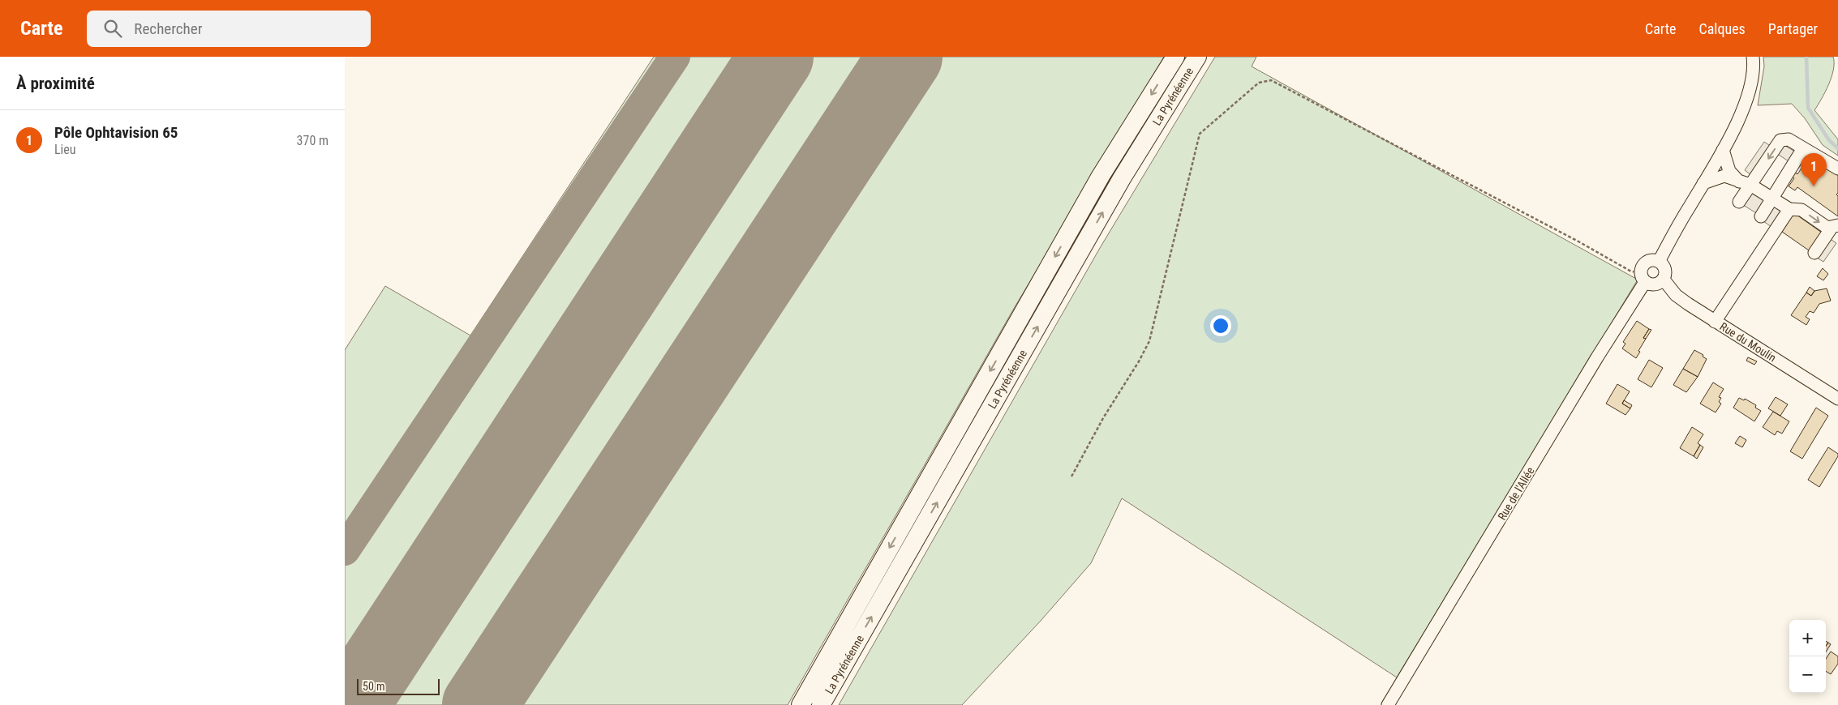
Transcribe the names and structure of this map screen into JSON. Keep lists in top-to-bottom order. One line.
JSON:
{"streets":{"highway":["La Pyrénéenne"],"street":["Rue du Moulin","Rue de l'Allée"]},"crossings":[["Rue du Moulin","Rue de l'Allée"]],"scale_bar":"50 m","page":{"header":"Carte","search":"Rechercher","nav":["Carte","Calques","Partager"],"heading":"À proximité","list":[{"mark":"1","name":"Pôle Ophtavision 65","note":"Lieu","value":"370 m"}],"pins":"1","map_buttons":["+","−"],"scale":"50 m"}}
